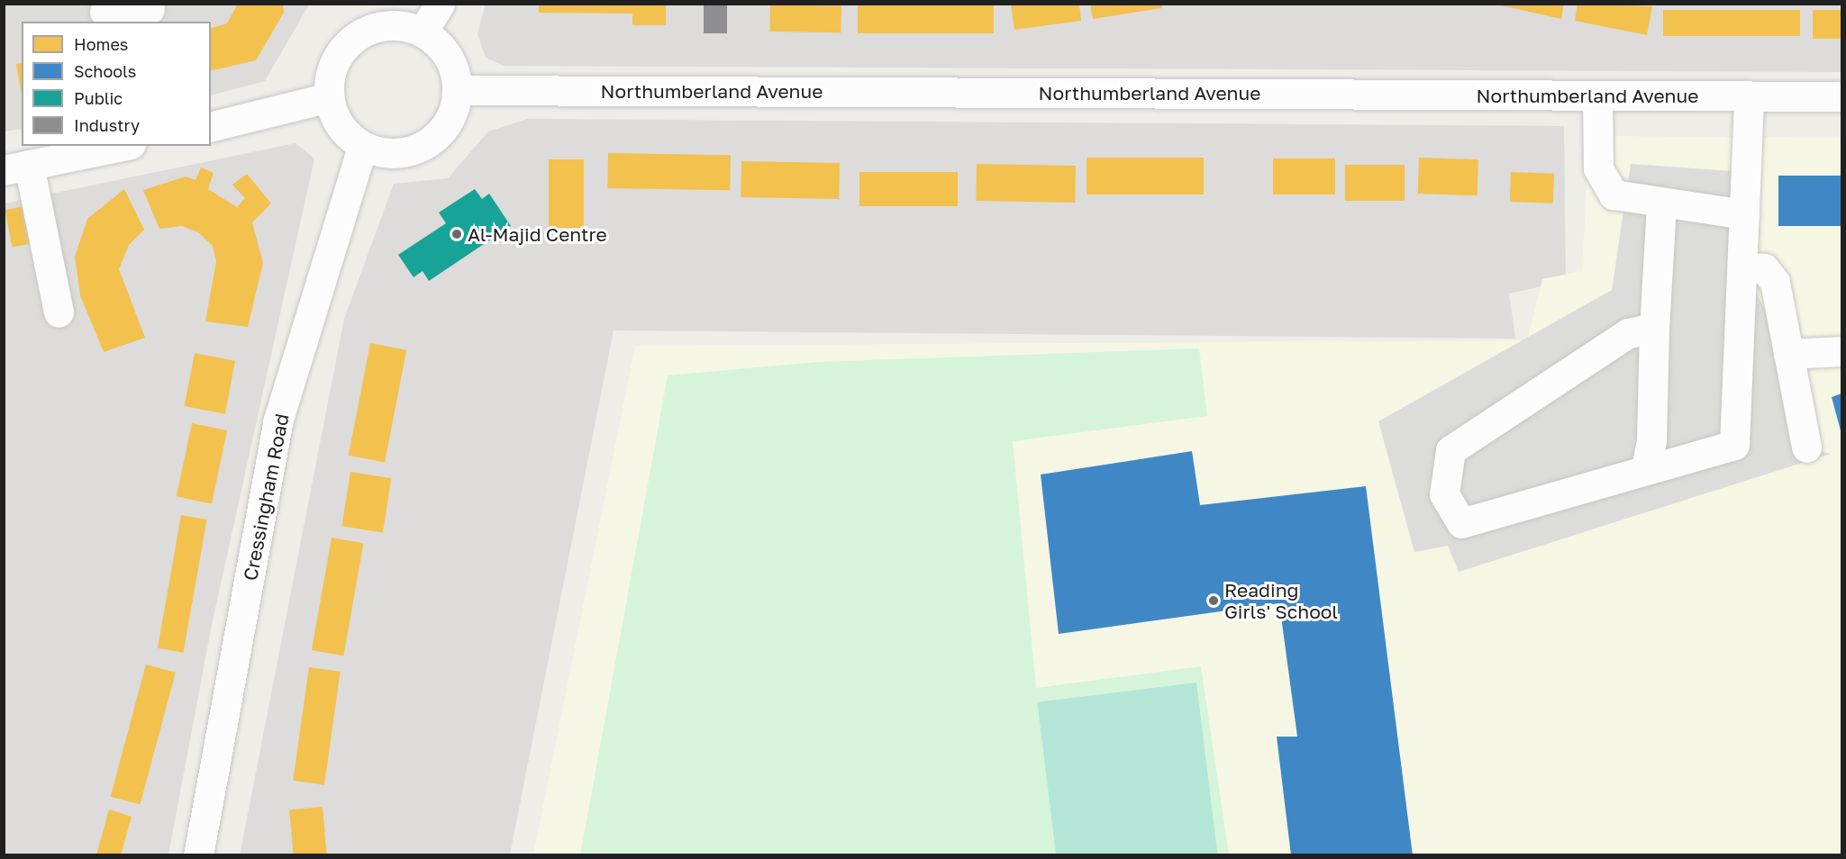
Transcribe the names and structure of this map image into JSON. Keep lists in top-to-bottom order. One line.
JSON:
{"streets":{"street":["Northumberland Avenue","Cressingham Road"]},"crossings":[["Northumberland Avenue","Cressingham Road"]],"places":["Al-Majid Centre","Reading Girls' School"],"legend":["Homes","Schools","Public","Industry"]}
